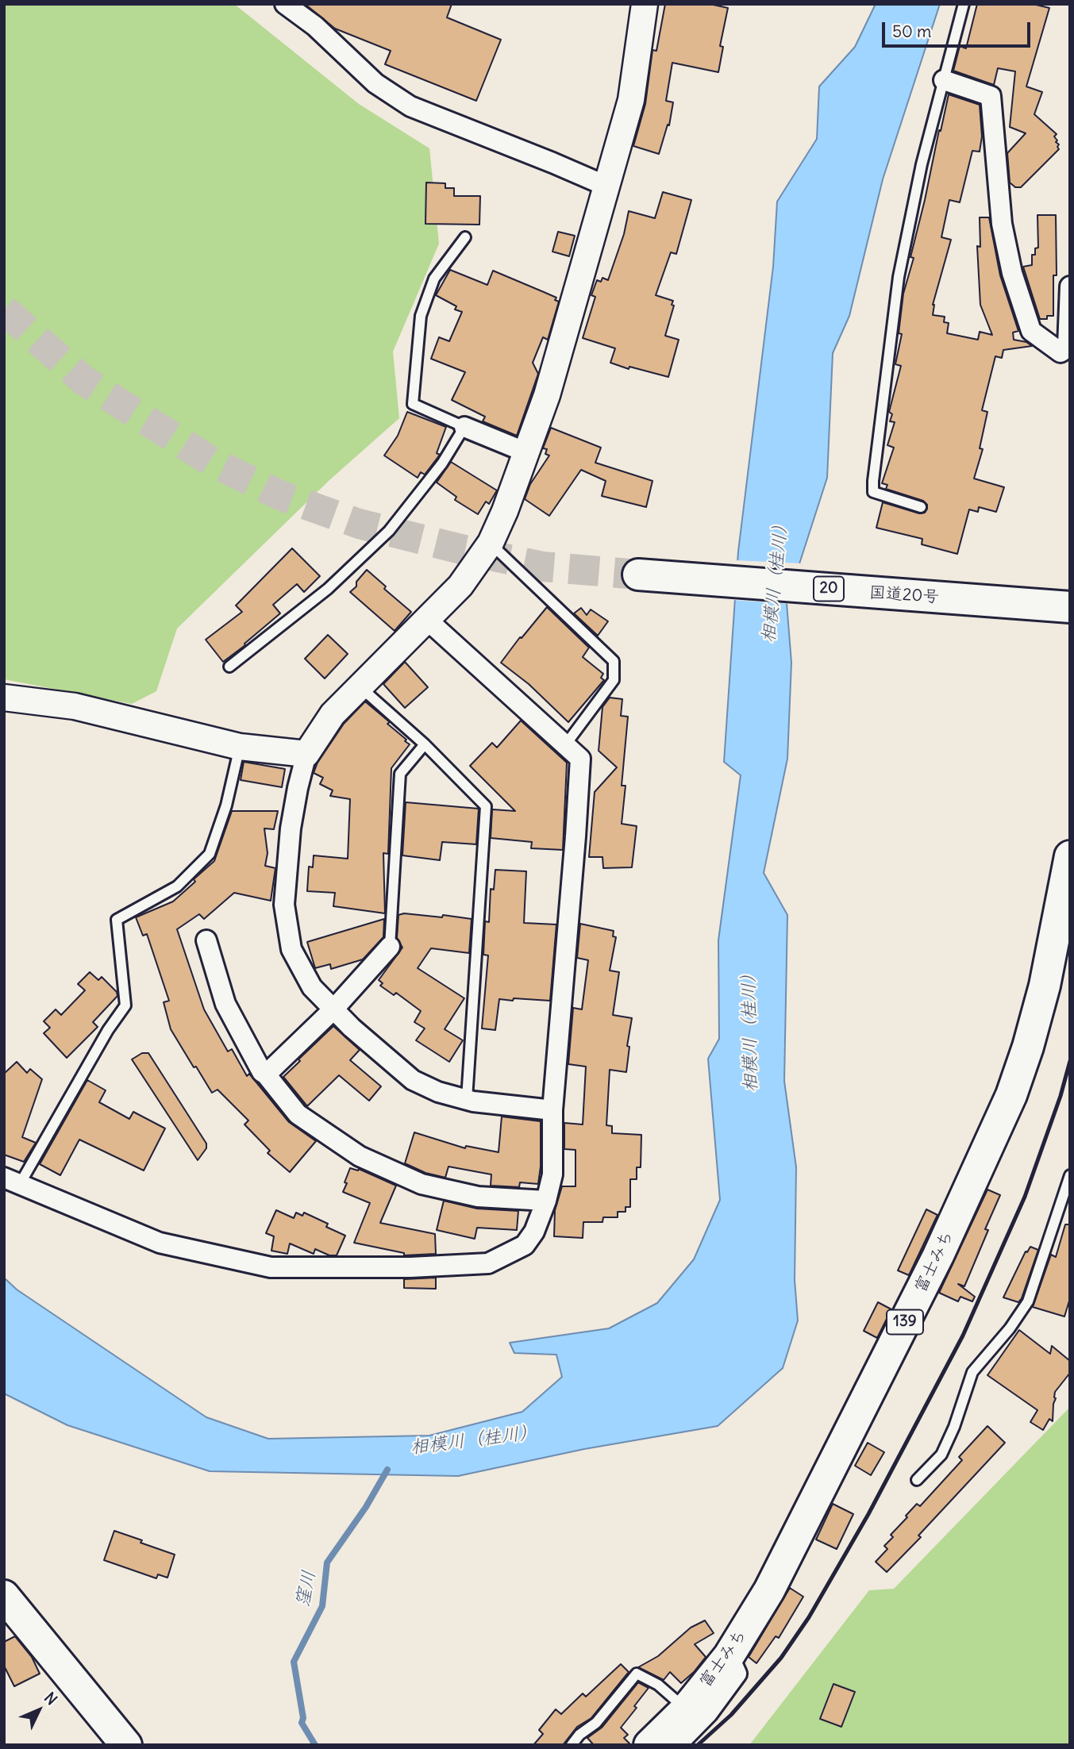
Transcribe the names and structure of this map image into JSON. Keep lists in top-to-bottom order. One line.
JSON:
{"streets":{"highway":["20","国道20号","富士みち","139"]},"water":["相模川（桂川）","窪川"],"scale_bar":"50 m","north":"top right"}
